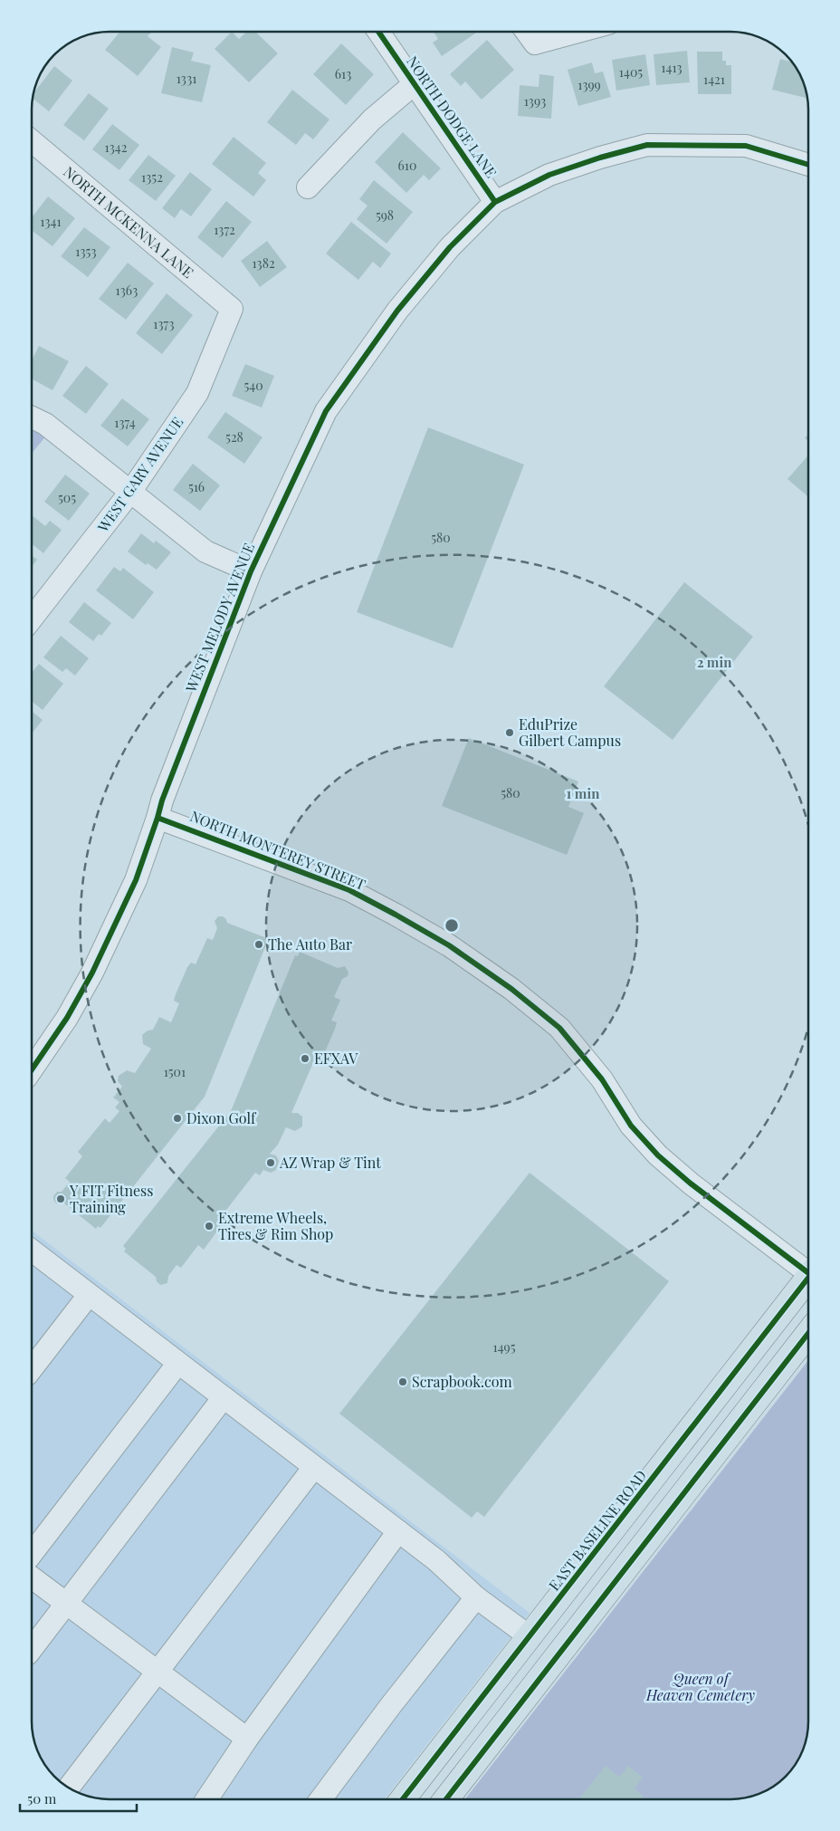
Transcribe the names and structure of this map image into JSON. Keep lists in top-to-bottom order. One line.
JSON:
{"streets":{"main road":["EAST BASELINE ROAD"],"street":["NORTH DODGE LANE","NORTH MCKENNA LANE","WEST GARY AVENUE","WEST MELODY AVENUE","NORTH MONTEREY STREET"]},"crossings":[["NORTH DODGE LANE","WEST MELODY AVENUE"],["NORTH MCKENNA LANE","WEST GARY AVENUE"],["WEST MELODY AVENUE","NORTH MONTEREY STREET"]],"parks":["Queen of Heaven Cemetery"],"places":["EduPrize Gilbert Campus","The Auto Bar","EFXAV","Dixon Golf","AZ Wrap & Tint","Y FIT Fitness Training","Extreme Wheels, Tires & Rim Shop","Scrapbook.com"],"house_numbers":["1413","1405","613","1331","1421","1399","1393","1342","610","1352","598","1341","1372","1353","1382","1363","1373","540","1374","528","516","505","580","580","1501","1495"],"scale_bar":"50 m","rings":["2 min","1 min"]}
